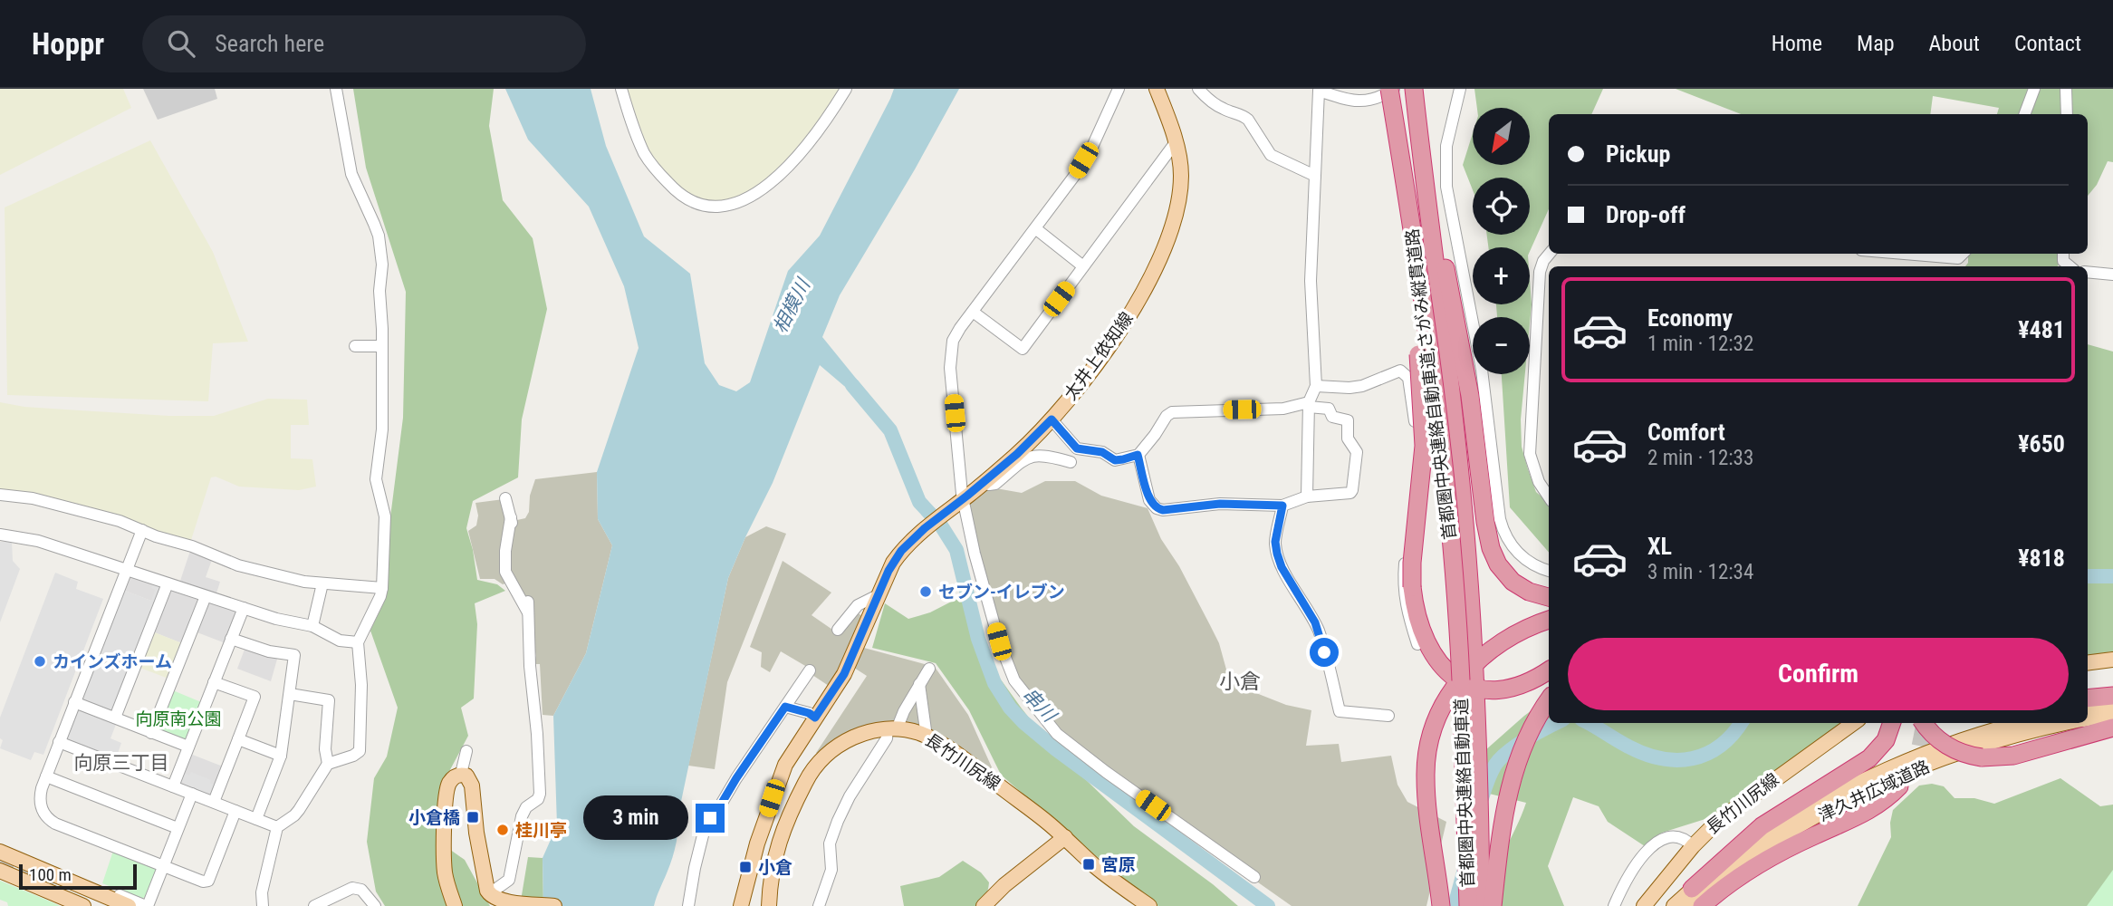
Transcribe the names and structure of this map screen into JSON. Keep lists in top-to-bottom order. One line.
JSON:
{"streets":{"highway":["首都圏中央連絡自動車道;さがみ縦貫道路","首都圏中央連絡自動車道"],"main road":["太井上依知線","長竹川尻線","津久井広域道路"]},"crossings":[["首都圏中央連絡自動車道;さがみ縦貫道路","首都圏中央連絡自動車道"]],"districts":["小倉","向原三丁目"],"water":["相模川","串川"],"parks":["向原南公園"],"places":{"other":["セブン-イレブン","カインズホーム","桂川亭"],"transit":["小倉橋","宮原","小倉"]},"scale_bar":"100 m","north":"bottom left","page":{"header":"Hoppr","search":"Search here","nav":["Home","Map","About","Contact"],"map_buttons":["+","−"],"banner":["Pickup","Drop-off"],"list":[{"name":"Economy","note":"1 min · 12:32","value":"¥481"},{"name":"Comfort","note":"2 min · 12:33","value":"¥650"},{"name":"XL","note":"3 min · 12:34","value":"¥818"}],"buttons":"Confirm","bubble":"3 min","scale":"100 m"}}
